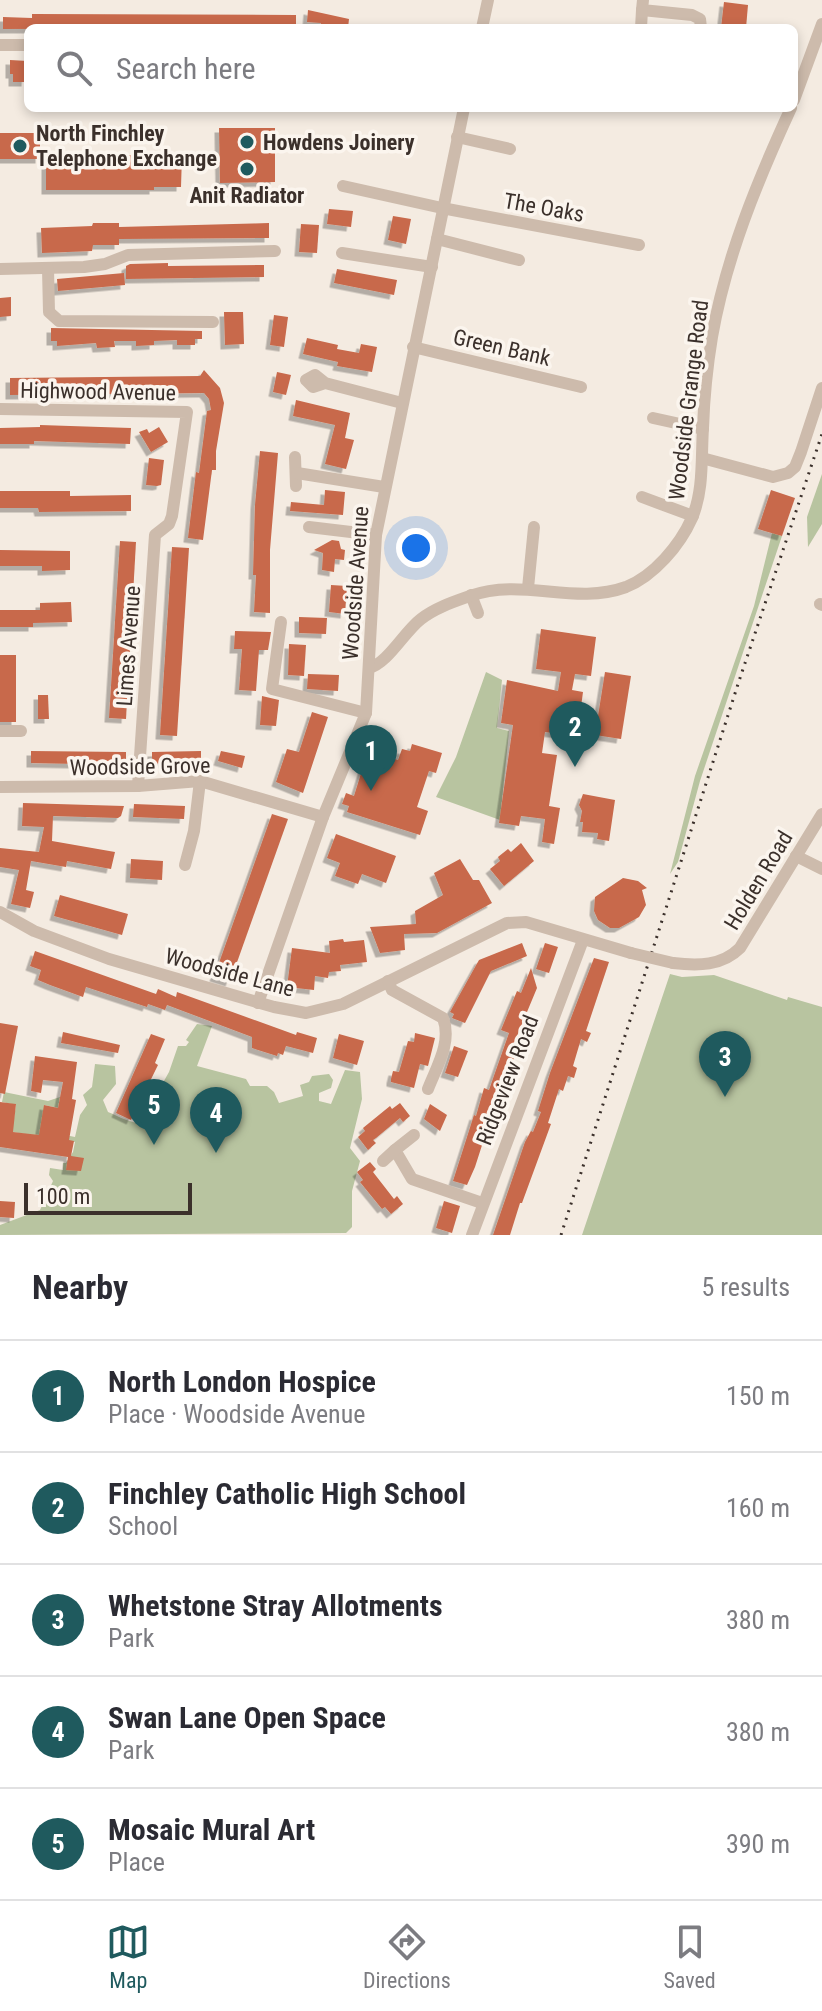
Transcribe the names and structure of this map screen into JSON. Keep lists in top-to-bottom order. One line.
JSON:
{"streets":{"street":["The Oaks","Green Bank","Highwood Avenue","Woodside Grange Road","Woodside Avenue","Limes Avenue","Woodside Grove","Holden Road","Woodside Lane","Ridgeview Road"]},"crossings":[["The Oaks","Woodside Avenue"],["Green Bank","Woodside Avenue"],["Highwood Avenue","Limes Avenue"],["Woodside Grange Road","Woodside Avenue"],["Woodside Avenue","Woodside Grove"],["Woodside Avenue","Woodside Lane"],["Limes Avenue","Woodside Grove"],["Holden Road","Woodside Lane"],["Holden Road","Ridgeview Road"],["Woodside Lane","Ridgeview Road"]],"places":["Howdens Joinery","North Finchley Telephone Exchange","Anit Radiator"],"scale_bar":"100 m","page":{"search":"Search here","pins":["2","1","3","5","4"],"scale":"100 m","heading":["Nearby","5 results"],"list":[{"mark":"1","name":"North London Hospice","note":"Place · Woodside Avenue","value":"150 m"},{"mark":"2","name":"Finchley Catholic High School","note":"School","value":"160 m"},{"mark":"3","name":"Whetstone Stray Allotments","note":"Park","value":"380 m"},{"mark":"4","name":"Swan Lane Open Space","note":"Park","value":"380 m"},{"mark":"5","name":"Mosaic Mural Art","note":"Place","value":"390 m"}],"nav":["Map","Directions","Saved"]}}
